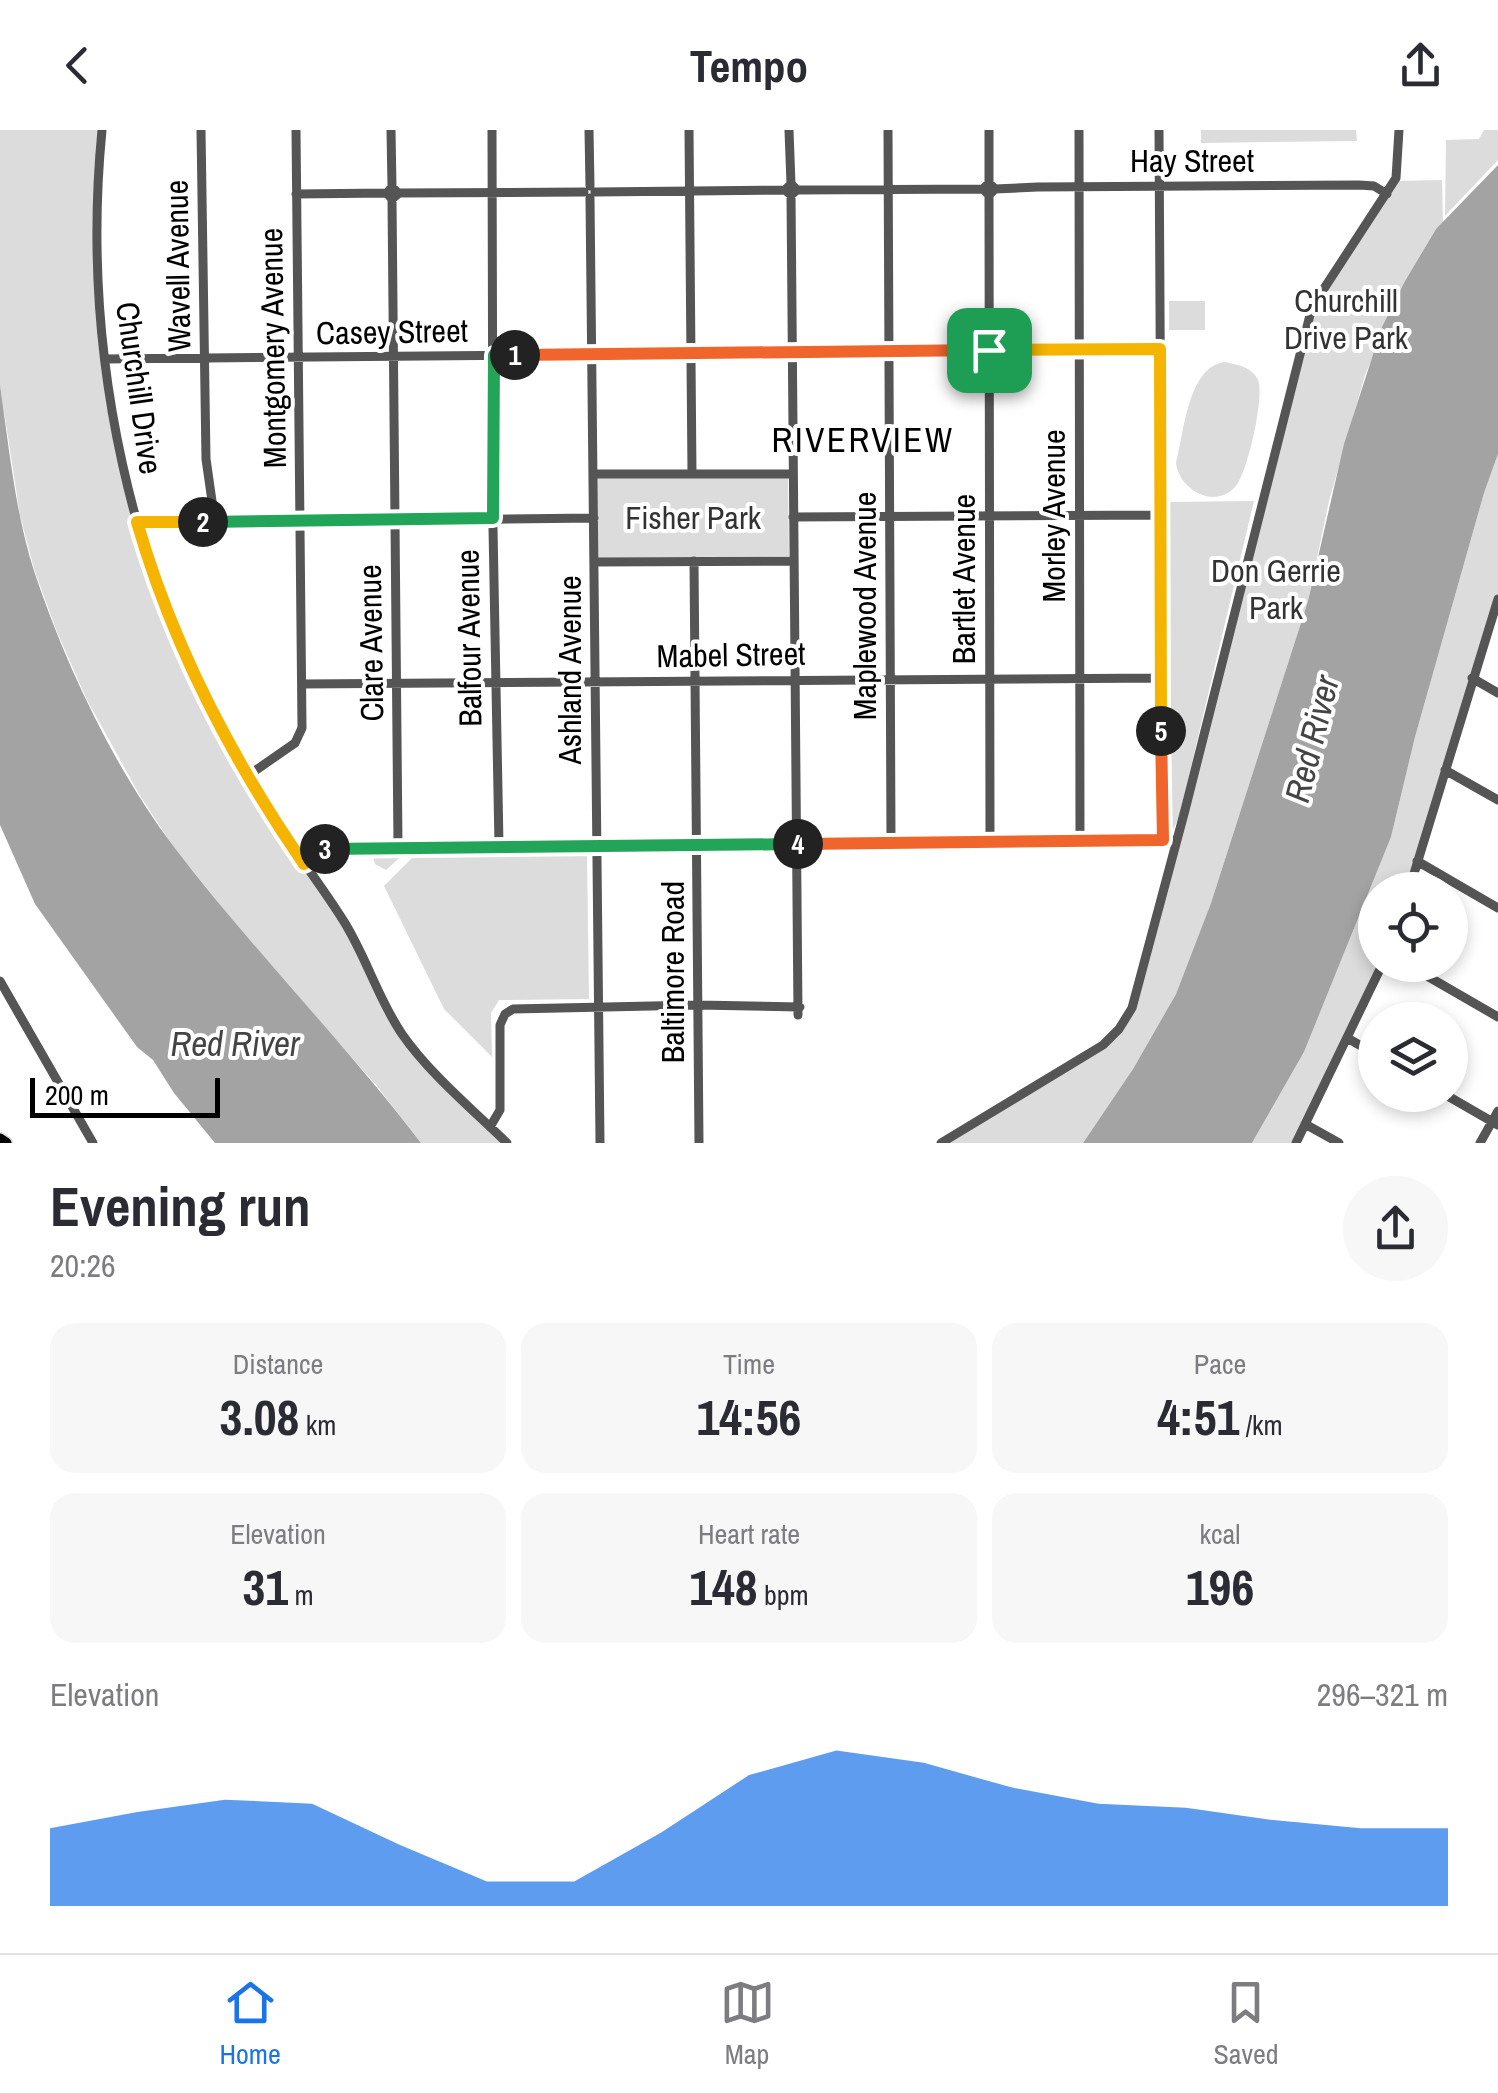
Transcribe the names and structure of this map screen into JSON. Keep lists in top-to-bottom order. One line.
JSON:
{"streets":{"street":["Hay Street","Wavell Avenue","Casey Street","Montgomery Avenue","Churchill Drive","Morley Avenue","Bartlet Avenue","Maplewood Avenue","Balfour Avenue","Clare Avenue","Mabel Street","Ashland Avenue","Baltimore Road"]},"crossings":[["Hay Street","Montgomery Avenue"],["Hay Street","Morley Avenue"],["Hay Street","Bartlet Avenue"],["Hay Street","Maplewood Avenue"],["Hay Street","Balfour Avenue"],["Hay Street","Clare Avenue"],["Hay Street","Ashland Avenue"],["Wavell Avenue","Casey Street"],["Casey Street","Montgomery Avenue"],["Casey Street","Churchill Drive"],["Casey Street","Morley Avenue"],["Casey Street","Bartlet Avenue"],["Casey Street","Maplewood Avenue"],["Casey Street","Balfour Avenue"],["Casey Street","Clare Avenue"],["Casey Street","Ashland Avenue"],["Montgomery Avenue","Churchill Drive"],["Montgomery Avenue","Mabel Street"],["Morley Avenue","Mabel Street"],["Bartlet Avenue","Mabel Street"],["Maplewood Avenue","Mabel Street"],["Balfour Avenue","Mabel Street"],["Clare Avenue","Mabel Street"],["Mabel Street","Ashland Avenue"],["Mabel Street","Baltimore Road"]],"districts":["RIVERVIEW"],"water":["Red River"],"parks":["Churchill Drive Park","Fisher Park","Don Gerrie Park"],"scale_bar":"200 m","page":{"header":"Tempo","pins":["1","2","5","4","3"],"scale":"200 m","heading":["Evening run","20:26"],"stats":[["Distance","3.08 km"],["Time","14:56"],["Pace","4:51 /km"],["Elevation","31 m"],["Heart rate","148 bpm"],["kcal","196"]],"chart":["Elevation","296–321 m"],"tabs":["Home","Map","Saved"]}}
